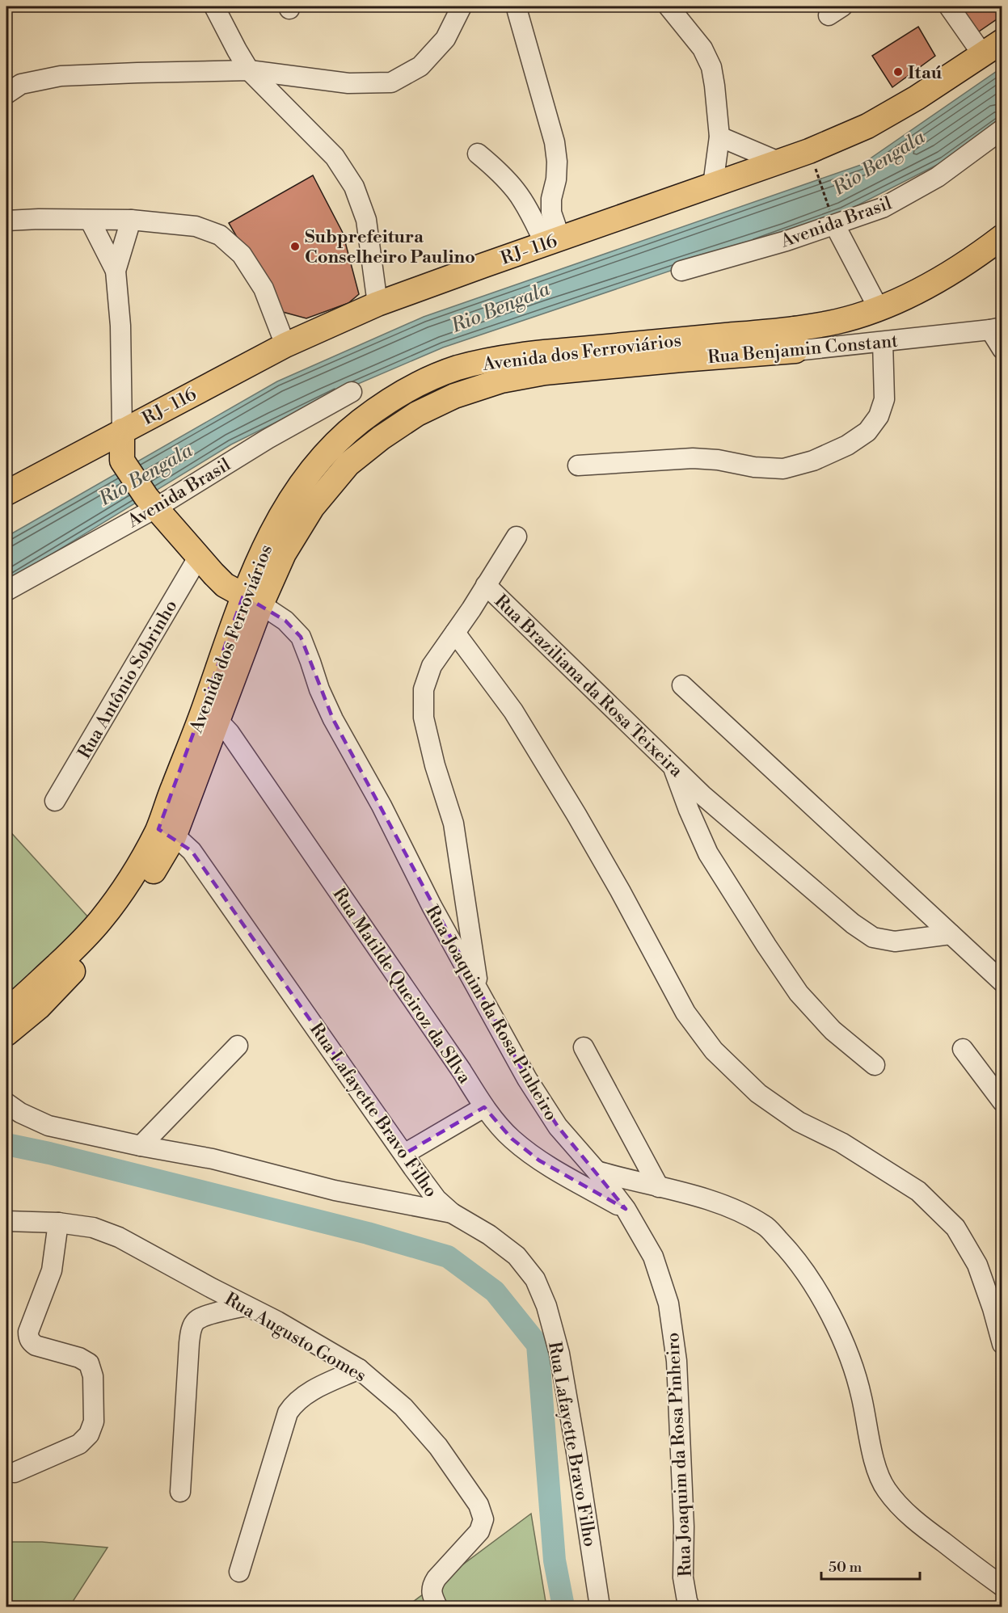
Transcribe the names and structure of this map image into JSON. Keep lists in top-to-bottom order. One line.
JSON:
{"streets":{"main road":["RJ- 116","Rua Benjamin Constant","Avenida dos Ferroviários"],"street":["Avenida Brasil","Rua Antônio Sobrinho","Rua Braziliana da Rosa Teixeira","Rua Matilde Queiroz da SIlva","Rua Joaquim da Rosa Pinheiro","Rua Lafayette Bravo Filho","Rua Augusto Gomes"]},"crossings":[["Rua Benjamin Constant","Avenida dos Ferroviários"],["Rua Benjamin Constant","Rua Joaquim da Rosa Pinheiro"],["Avenida dos Ferroviários","Rua Joaquim da Rosa Pinheiro"],["Rua Braziliana da Rosa Teixeira","Rua Joaquim da Rosa Pinheiro"],["Rua Matilde Queiroz da SIlva","Rua Joaquim da Rosa Pinheiro"]],"water":["Rio Bengala"],"places":["Itaú","Subprefeitura Conselheiro Paulino"],"scale_bar":"50 m"}
